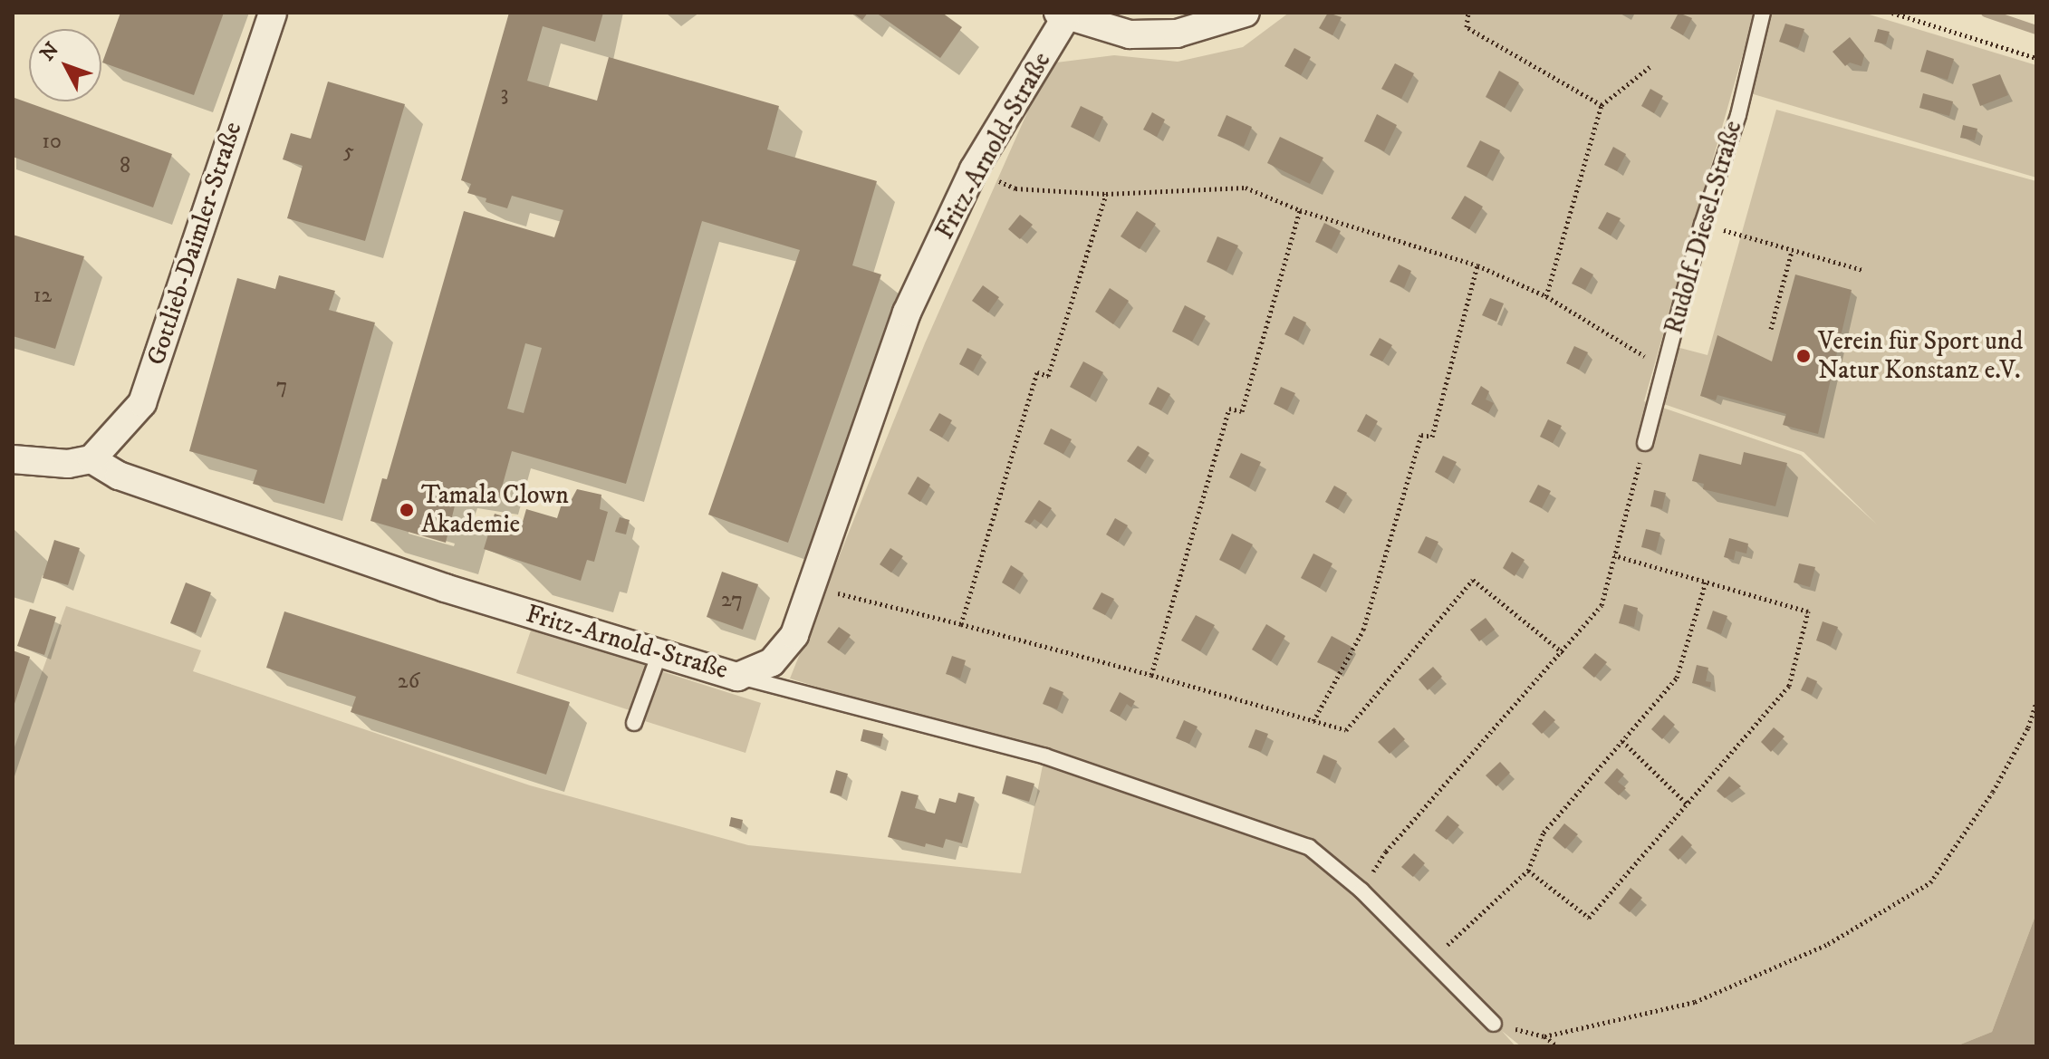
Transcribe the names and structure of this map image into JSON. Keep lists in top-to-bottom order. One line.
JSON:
{"streets":{"street":["Fritz-Arnold-Straße","Gottlieb-Daimler-Straße"],"lane":["Rudolf-Diesel-Straße"]},"crossings":[["Fritz-Arnold-Straße","Gottlieb-Daimler-Straße"]],"places":["Verein für Sport und Natur Konstanz e.V.","Tamala Clown Akademie"],"house_numbers":["3","10","5","8","12","7","27","26"],"north":"top left"}
